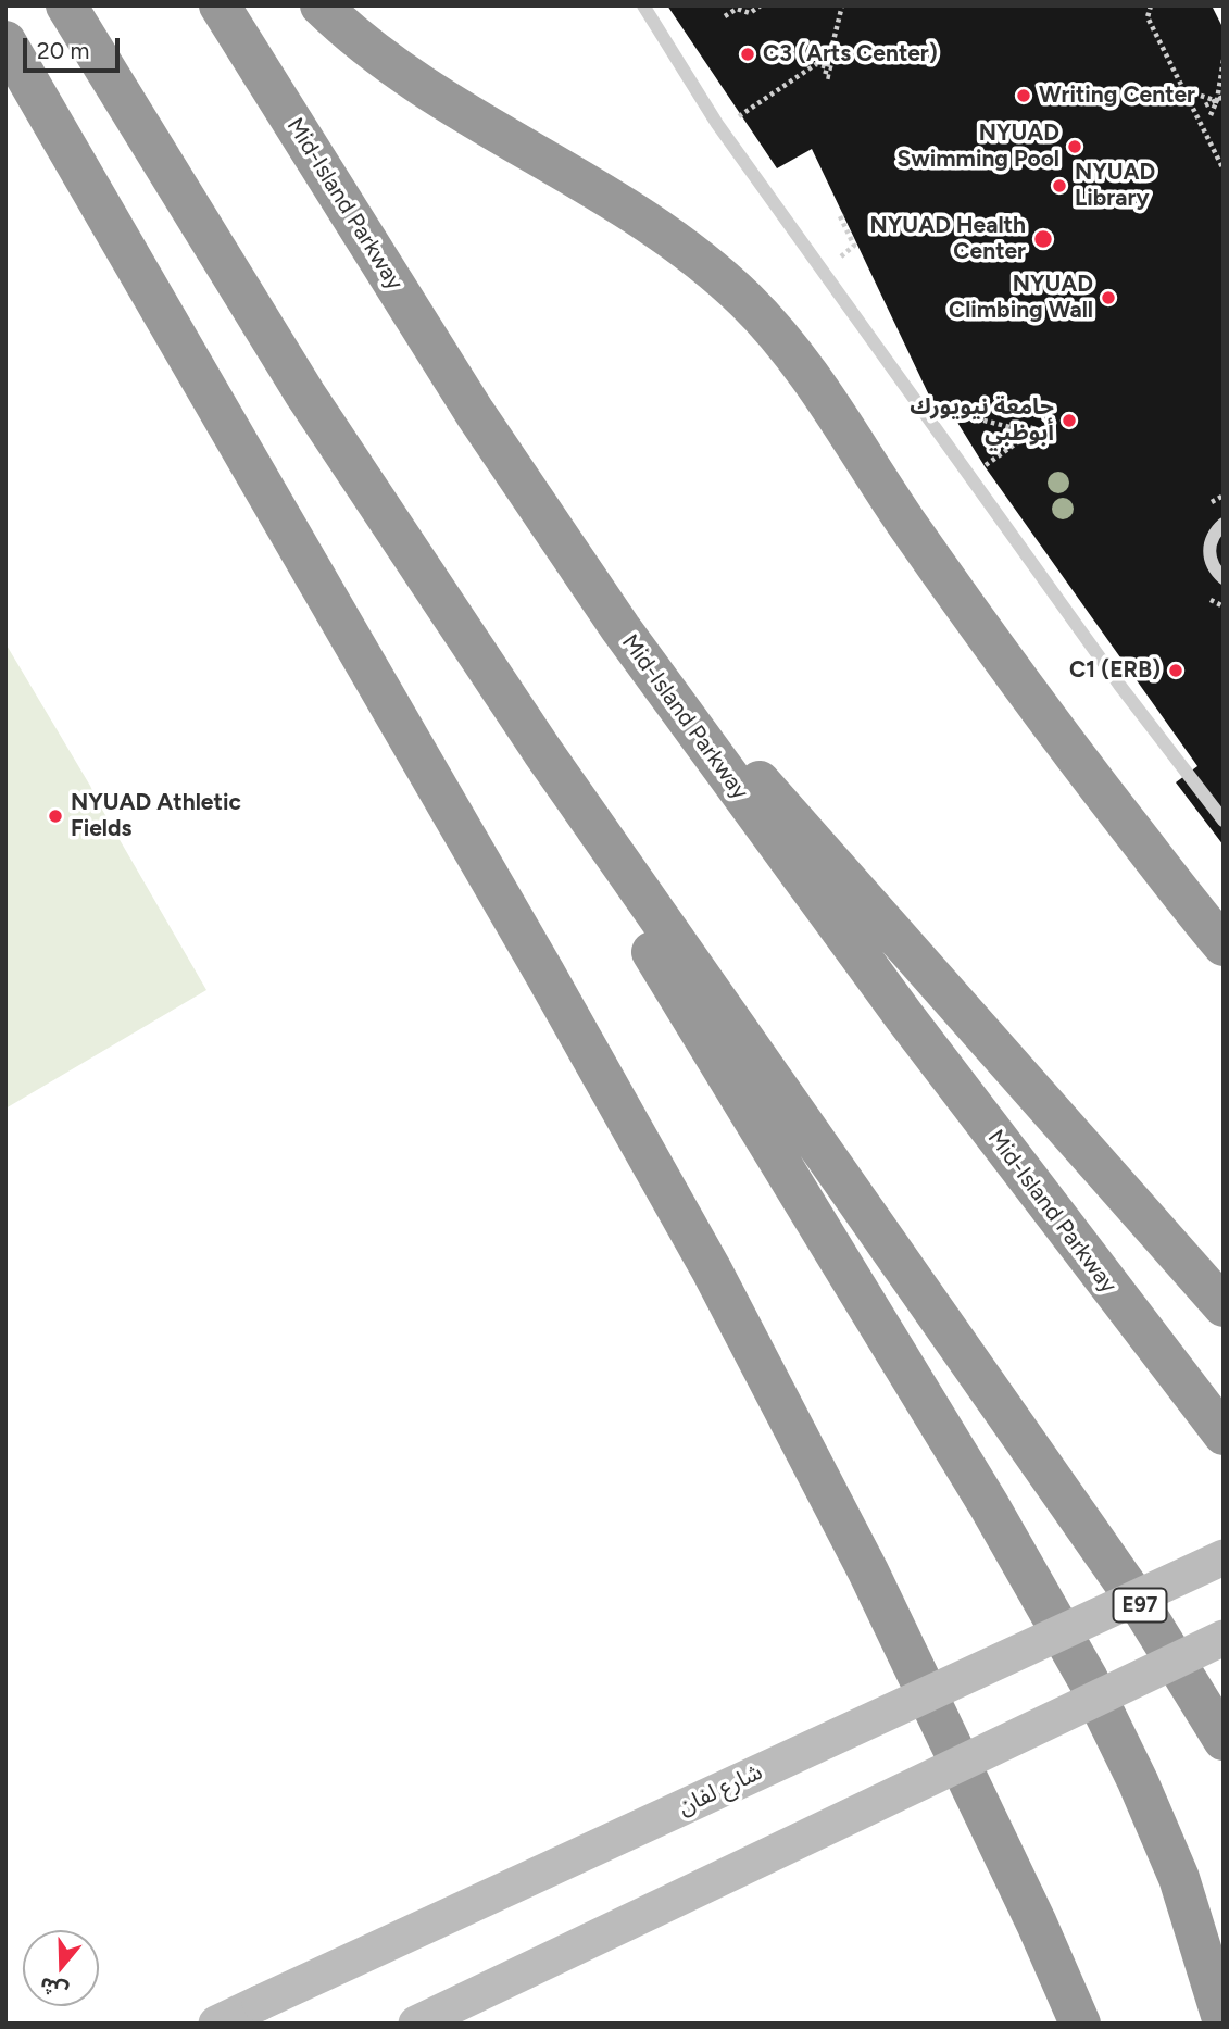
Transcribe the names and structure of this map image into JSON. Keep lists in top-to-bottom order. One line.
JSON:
{"streets":{"highway":["Mid-Island Parkway","E97"],"street":["شارع لفان"]},"places":["C3 (Arts Center)","Writing Center","NYUAD Swimming Pool","NYUAD Library","NYUAD Health Center","NYUAD Climbing Wall","جامعة نيويورك أبوظبي","C1 (ERB)","NYUAD Athletic Fields"],"scale_bar":"20 m","north":"bottom"}
